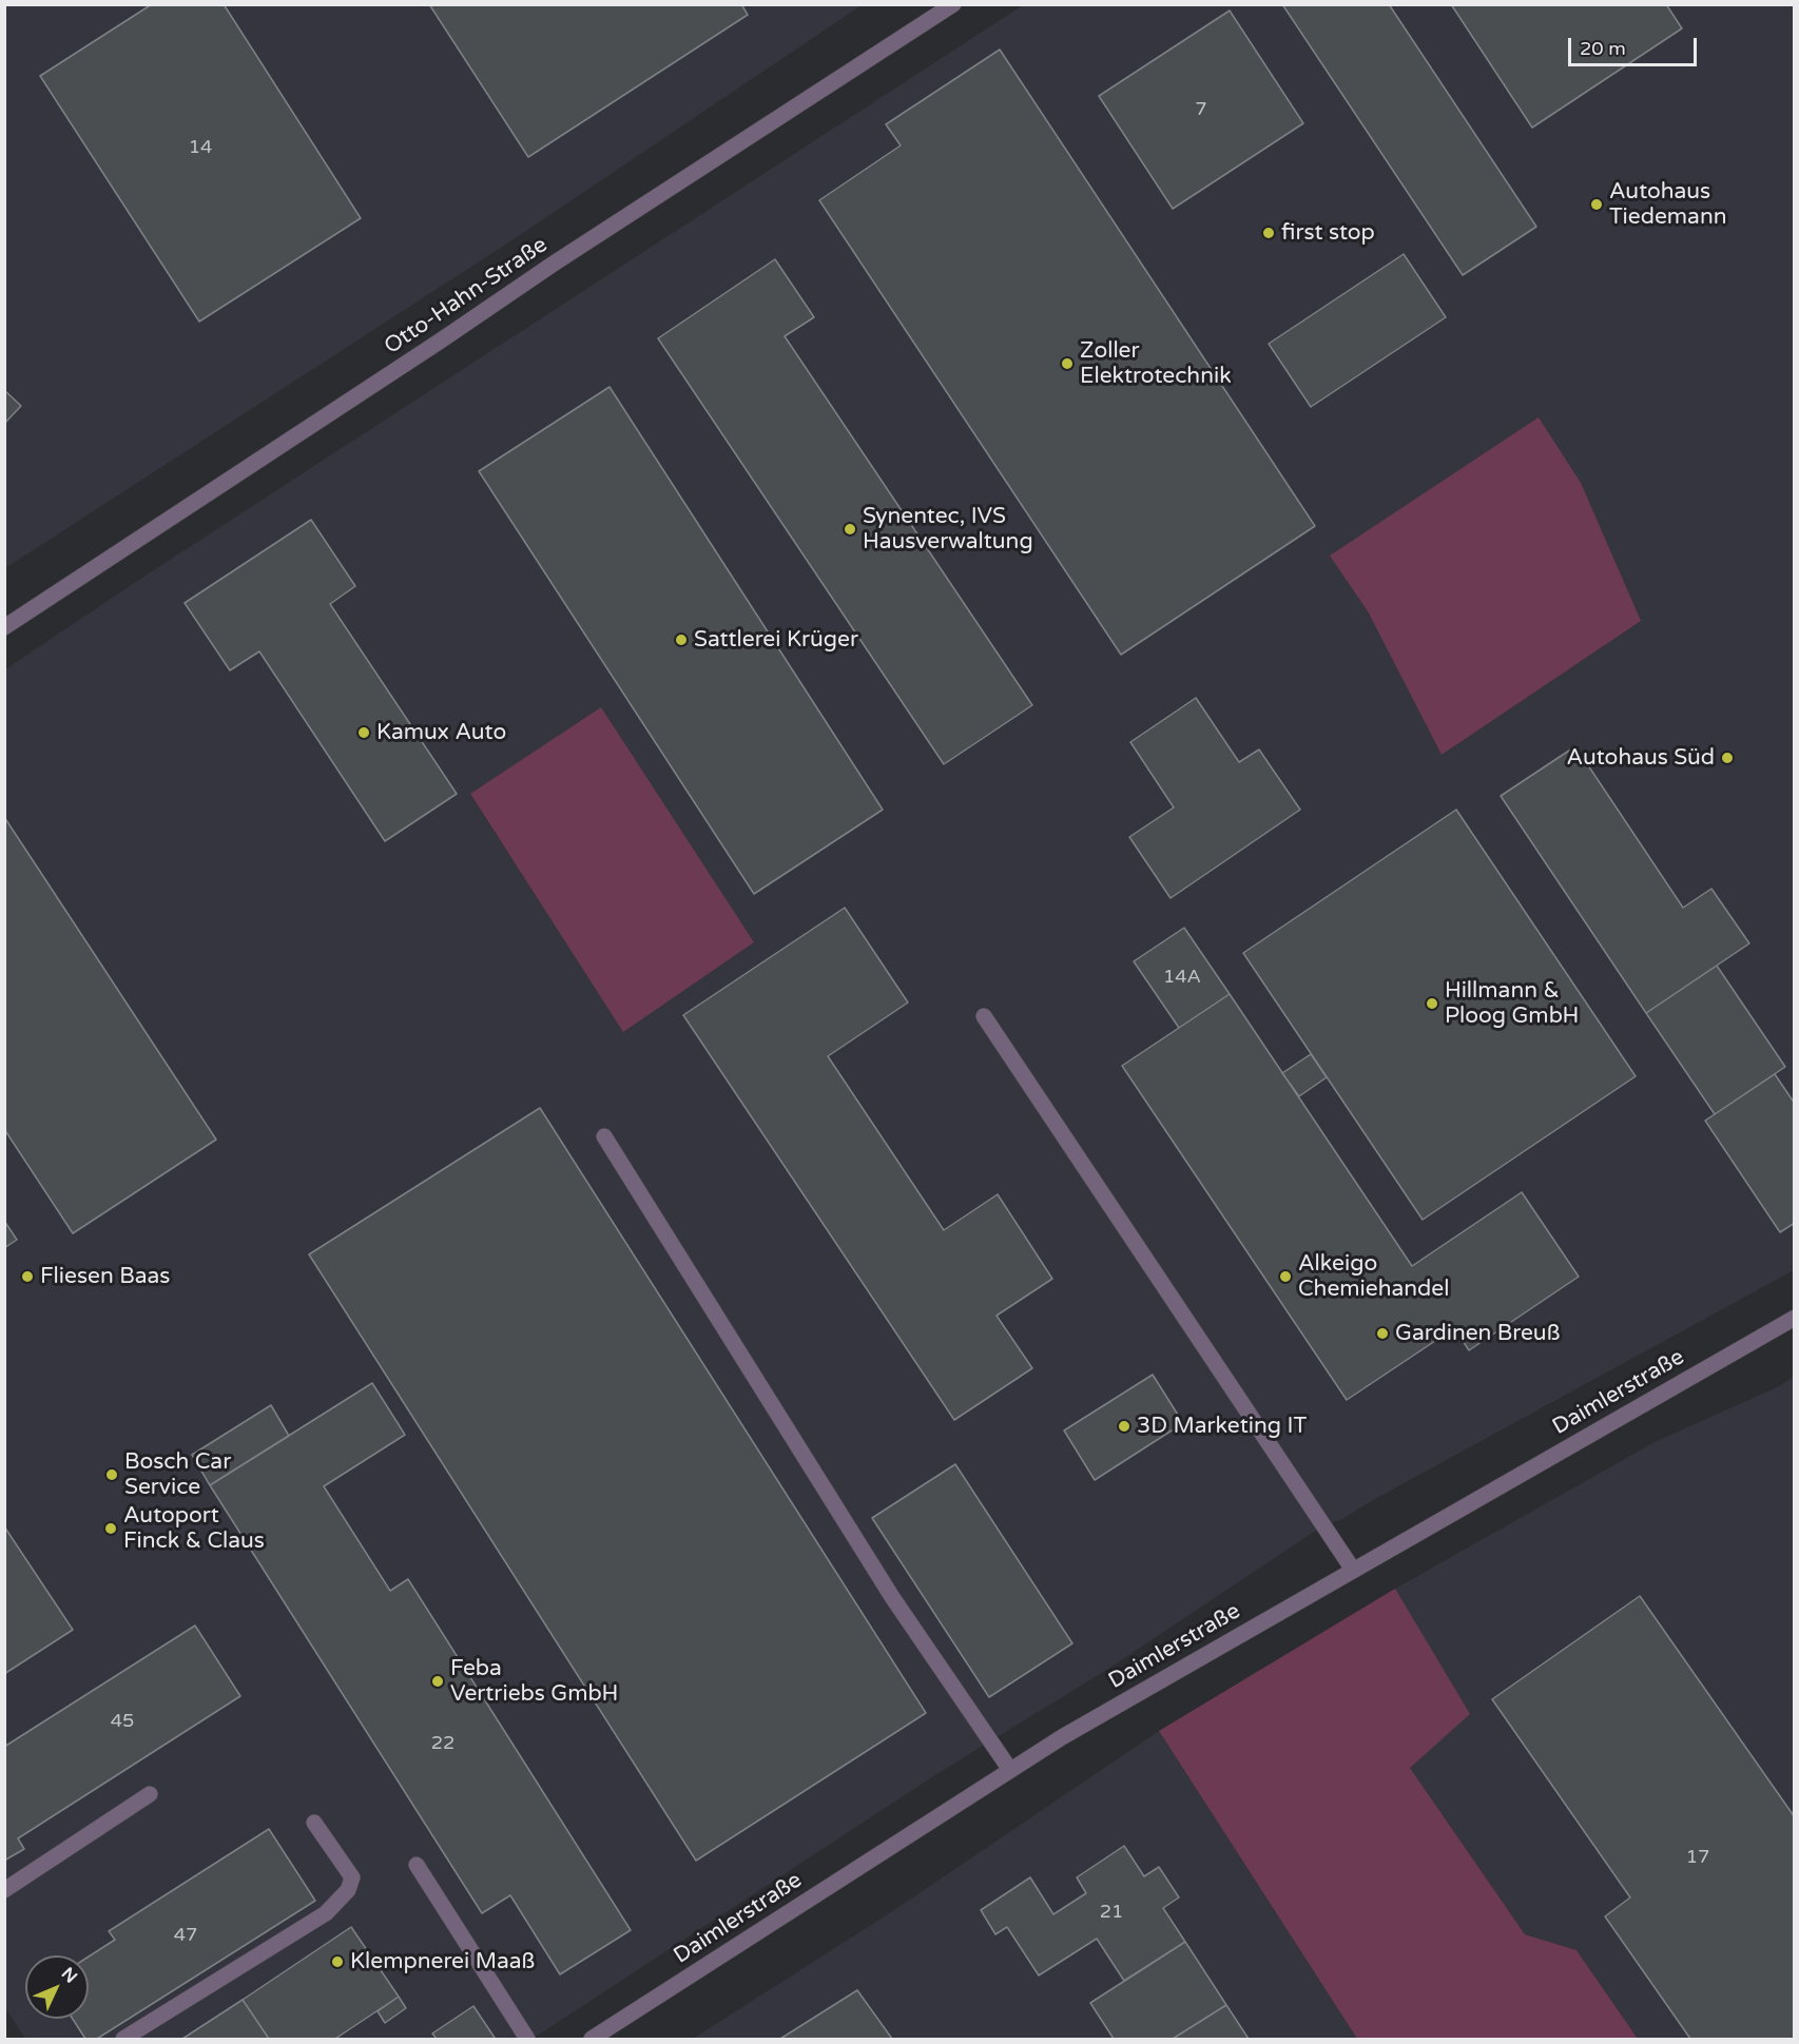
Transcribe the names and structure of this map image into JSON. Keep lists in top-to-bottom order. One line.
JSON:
{"streets":{"street":["Otto-Hahn-Straße","Daimlerstraße"]},"places":["Autohaus Tiedemann","first stop","Zoller Elektrotechnik","Synentec, IVS Hausverwaltung","Sattlerei Krüger","Kamux Auto","Autohaus Süd","Hillmann & Ploog GmbH","Fliesen Baas","Alkeigo Chemiehandel","Gardinen Breuß","3D Marketing IT","Bosch Car Service","Autoport Finck & Claus","Feba Vertriebs GmbH","Klempnerei Maaß"],"house_numbers":["7","14","14A","45","22","17","21","47"],"scale_bar":"20 m","north":"top right"}
